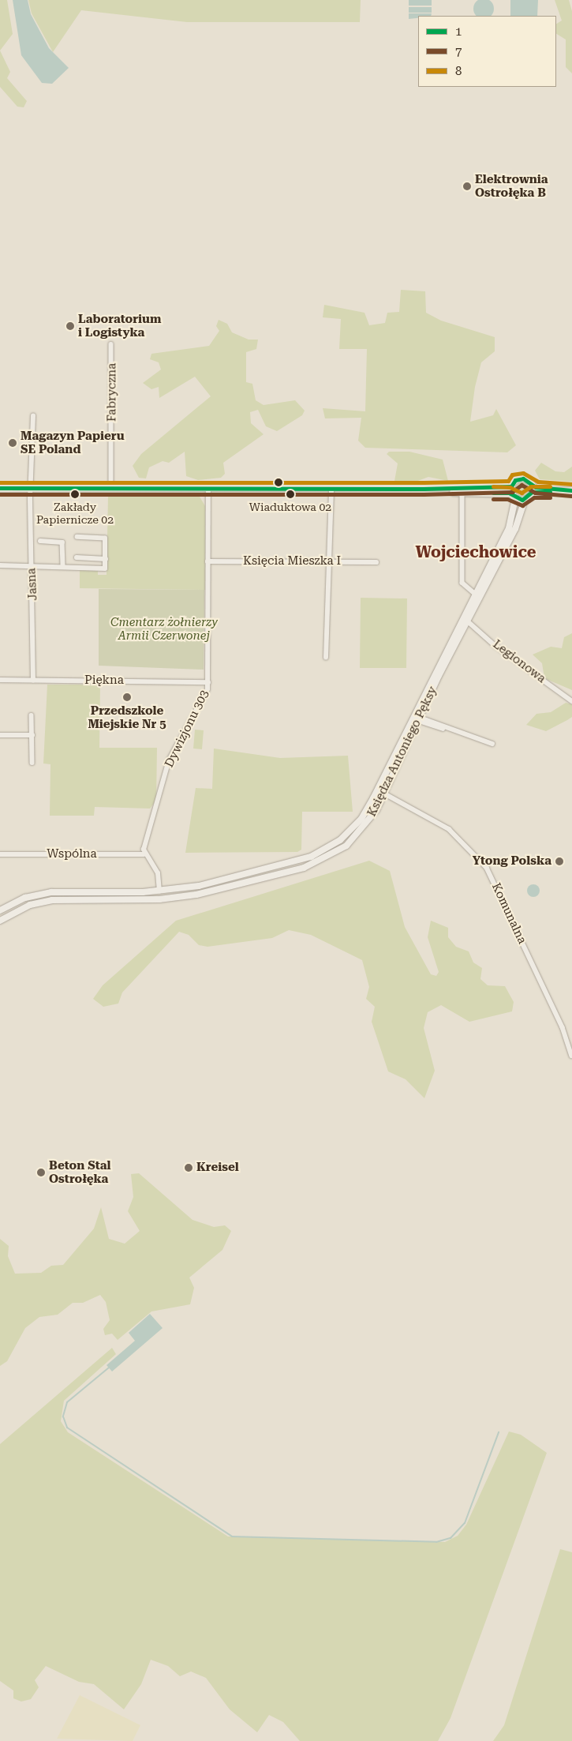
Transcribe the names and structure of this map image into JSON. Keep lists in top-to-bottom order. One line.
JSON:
{"streets":{"main road":["Księdza Antoniego Pęksy"],"street":["Fabryczna","Księcia Mieszka I","Jasna","Legionowa","Piękna","Dywizjonu 303","Wspólna","Komunalna"]},"crossings":[["Księcia Mieszka I","Dywizjonu 303"],["Jasna","Piękna"],["Legionowa","Księdza Antoniego Pęksy"],["Piękna","Dywizjonu 303"],["Dywizjonu 303","Wspólna"],["Księdza Antoniego Pęksy","Komunalna"]],"districts":["Wojciechowice"],"parks":["Cmentarz żołnierzy Armii Czerwonej"],"places":["Elektrownia Ostrołęka B","Laboratorium i Logistyka","Magazyn Papieru SE Poland","Zakłady Papiernicze 02","Wiaduktowa 02","Przedszkole Miejskie Nr 5","Ytong Polska","Kreisel","Beton Stal Ostrołęka"],"lines":["transit line 8","transit line 1","transit line 7"],"legend":["1","7","8"]}
